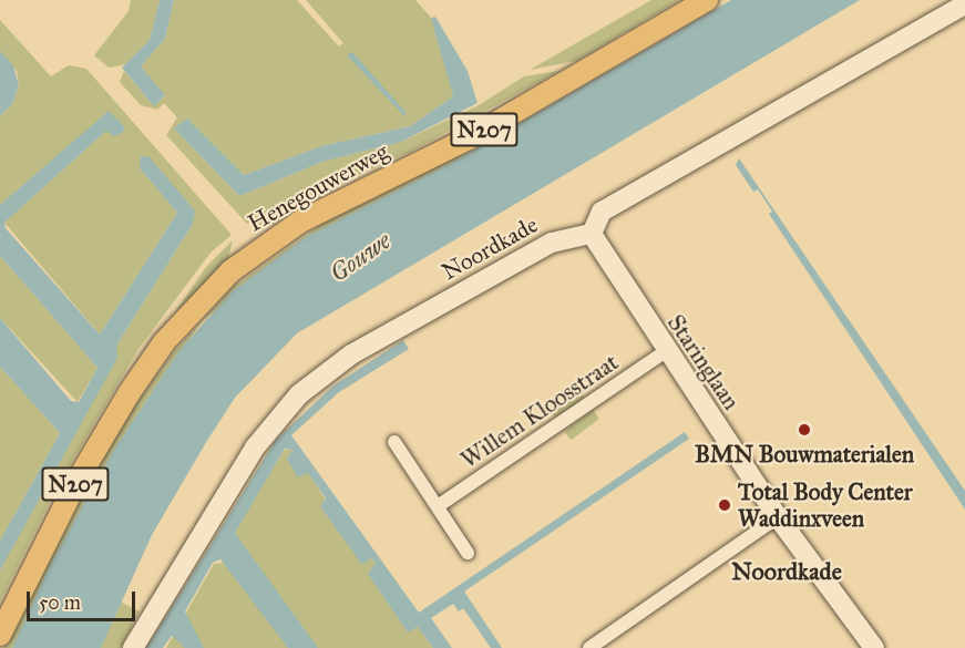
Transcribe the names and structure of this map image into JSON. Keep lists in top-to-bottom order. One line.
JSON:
{"streets":{"main road":["N207","Henegouwerweg"],"street":["Noordkade","Staringlaan","Willem Kloosstraat"]},"crossings":[["Noordkade","Staringlaan"],["Staringlaan","Willem Kloosstraat"]],"districts":["Noordkade"],"water":["Gouwe"],"places":["BMN Bouwmaterialen","Total Body Center Waddinxveen"],"scale_bar":"50 m"}
